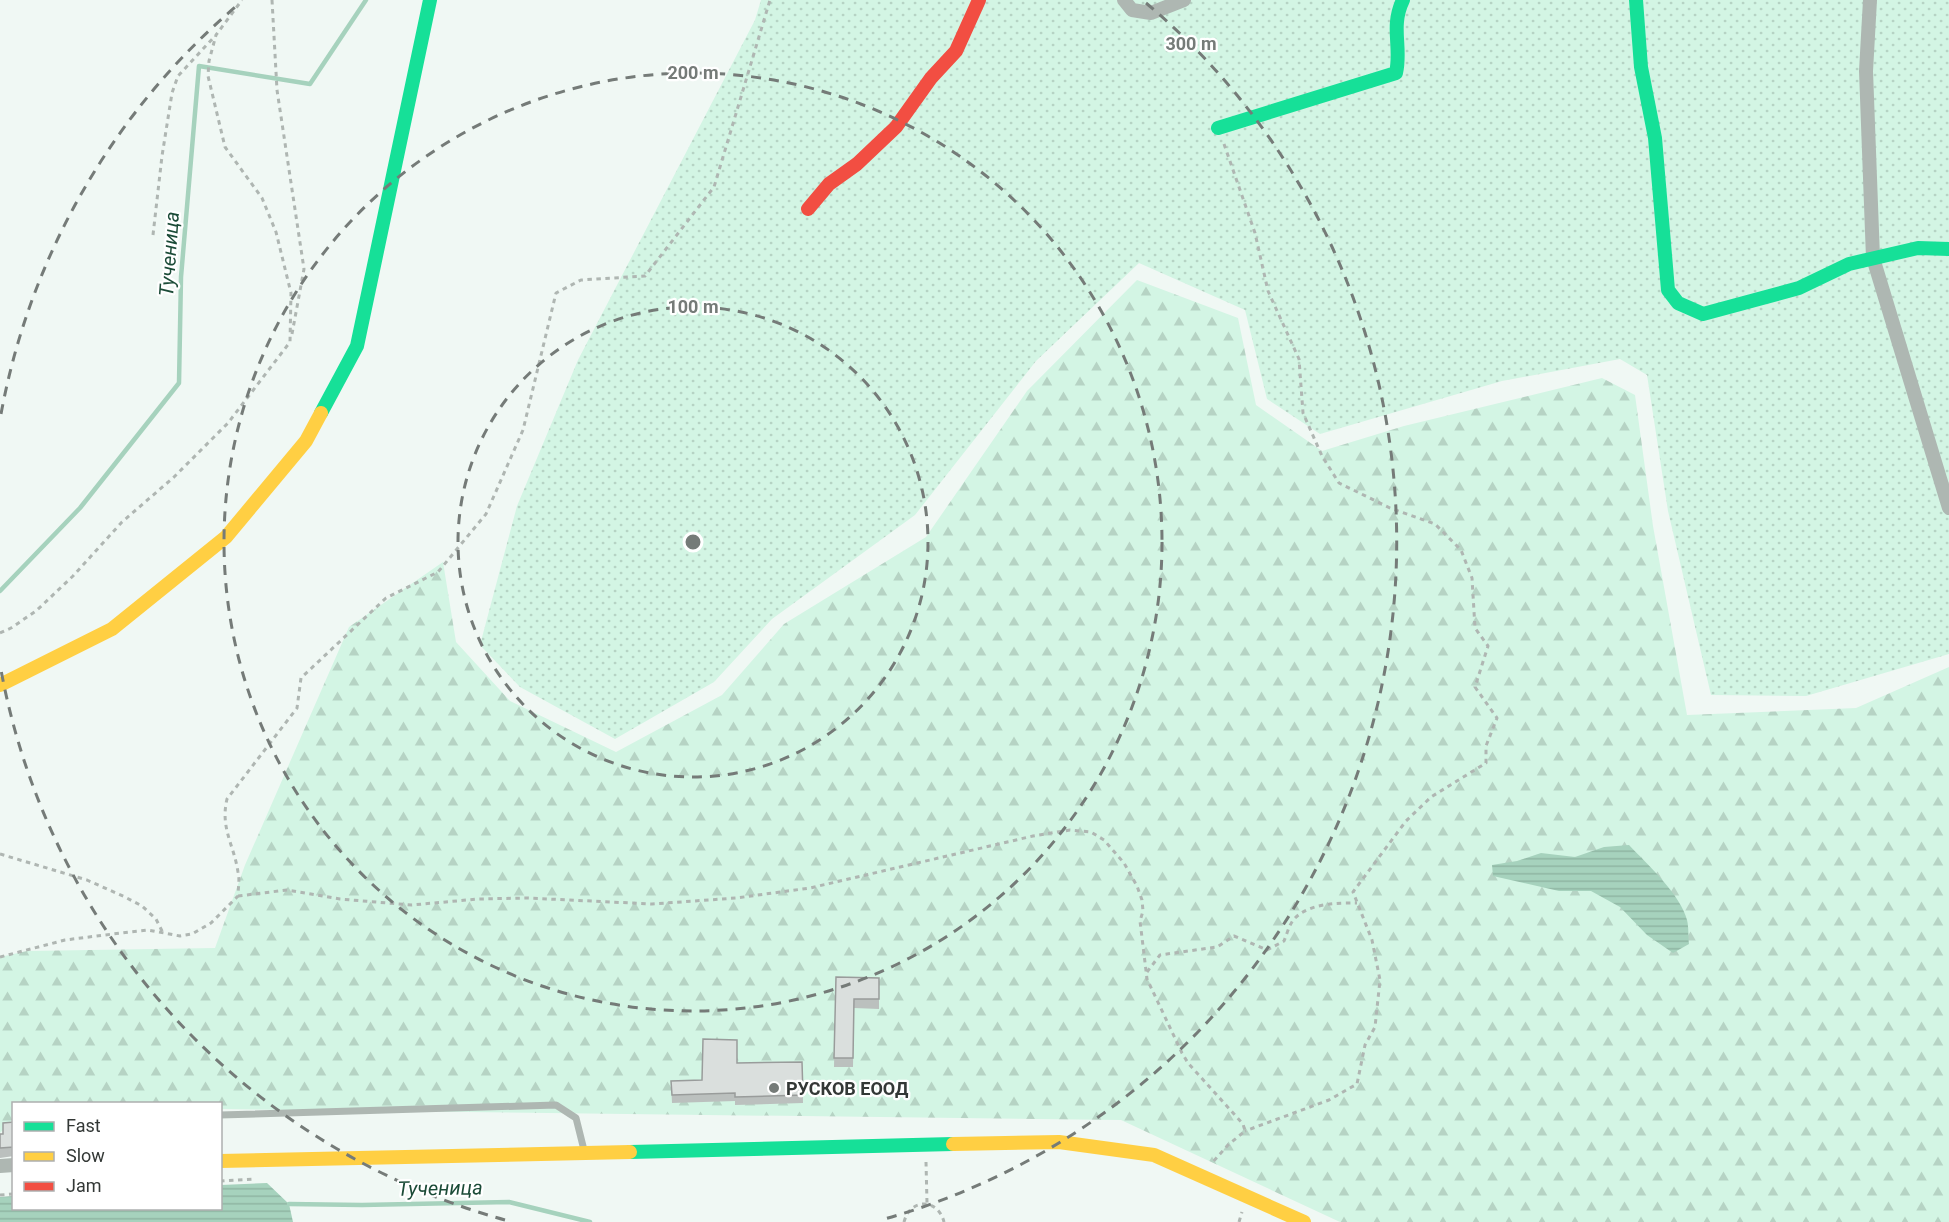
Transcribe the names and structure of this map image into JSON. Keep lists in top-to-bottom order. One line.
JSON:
{"water":["Тученица"],"places":["РУСКОВ ЕООД"],"legend":["Fast","Slow","Jam"],"rings":["300 m","200 m","100 m"]}
